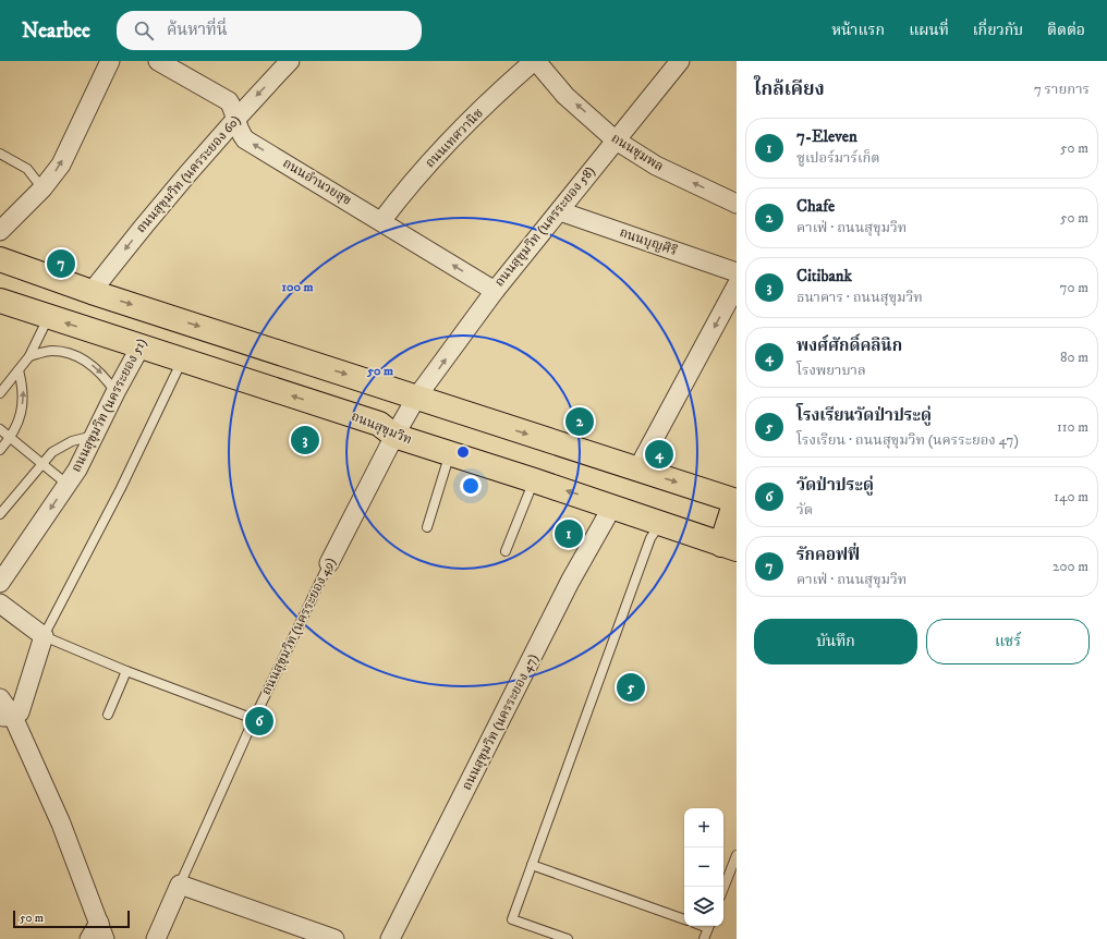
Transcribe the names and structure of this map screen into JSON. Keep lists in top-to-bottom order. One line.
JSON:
{"streets":{"main road":["ถนนสุขุมวิท (นครระยอง 51)","ถนนสุขุมวิท"],"street":["ถนนเทศวานิช","ถนนชุมพล","ถนนสุขุมวิท (นครระยอง 60)","ถนนอำนวยสุข","ถนนสุขุมวิท (นครระยอง 58)","ถนนบุญศิริ","ถนนสุขุมวิท (นครระยอง 49)","ถนนสุขุมวิท (นครระยอง 47)"]},"crossings":[["ถนนเทศวานิช","ถนนชุมพล"],["ถนนเทศวานิช","ถนนอำนวยสุข"],["ถนนชุมพล","ถนนสุขุมวิท (นครระยอง 58)"],["ถนนสุขุมวิท (นครระยอง 60)","ถนนอำนวยสุข"],["ถนนอำนวยสุข","ถนนสุขุมวิท (นครระยอง 58)"],["ถนนสุขุมวิท (นครระยอง 58)","ถนนบุญศิริ"],["ถนนสุขุมวิท (นครระยอง 58)","ถนนสุขุมวิท"],["ถนนสุขุมวิท (นครระยอง 58)","ถนนสุขุมวิท (นครระยอง 49)"],["ถนนสุขุมวิท (นครระยอง 51)","ถนนสุขุมวิท"],["ถนนสุขุมวิท","ถนนสุขุมวิท (นครระยอง 49)"],["ถนนสุขุมวิท","ถนนสุขุมวิท (นครระยอง 47)"]],"one_way":["ถนนชุมพล","ถนนอำนวยสุข","ถนนสุขุมวิท (นครระยอง 51)"],"scale_bar":"50 m","page":{"header":"Nearbee","search":"ค้นหาที่นี่","nav":["หน้าแรก","แผนที่","เกี่ยวกับ","ติดต่อ"],"heading":["ใกล้เคียง","7 รายการ"],"list":[{"mark":"1","name":"7-Eleven","note":"ซูเปอร์มาร์เก็ต","value":"50 m"},{"mark":"2","name":"Chafe","note":"คาเฟ่ · ถนนสุขุมวิท","value":"50 m"},{"mark":"3","name":"Citibank","note":"ธนาคาร · ถนนสุขุมวิท","value":"70 m"},{"mark":"4","name":"พงศ์ศักดิ์คลินิก","note":"โรงพยาบาล","value":"80 m"},{"mark":"5","name":"โรงเรียนวัดป่าประดู่","note":"โรงเรียน · ถนนสุขุมวิท (นครระยอง 47)","value":"110 m"},{"mark":"6","name":"วัดป่าประดู่","note":"วัด","value":"140 m"},{"mark":"7","name":"รักคอฟฟี่","note":"คาเฟ่ · ถนนสุขุมวิท","value":"200 m"}],"pins":["7","2","3","4","1","5","6"],"buttons":["บันทึก","แชร์"],"map_buttons":["+","−"],"scale":"50 m"},"rings":["100 m","50 m"]}
